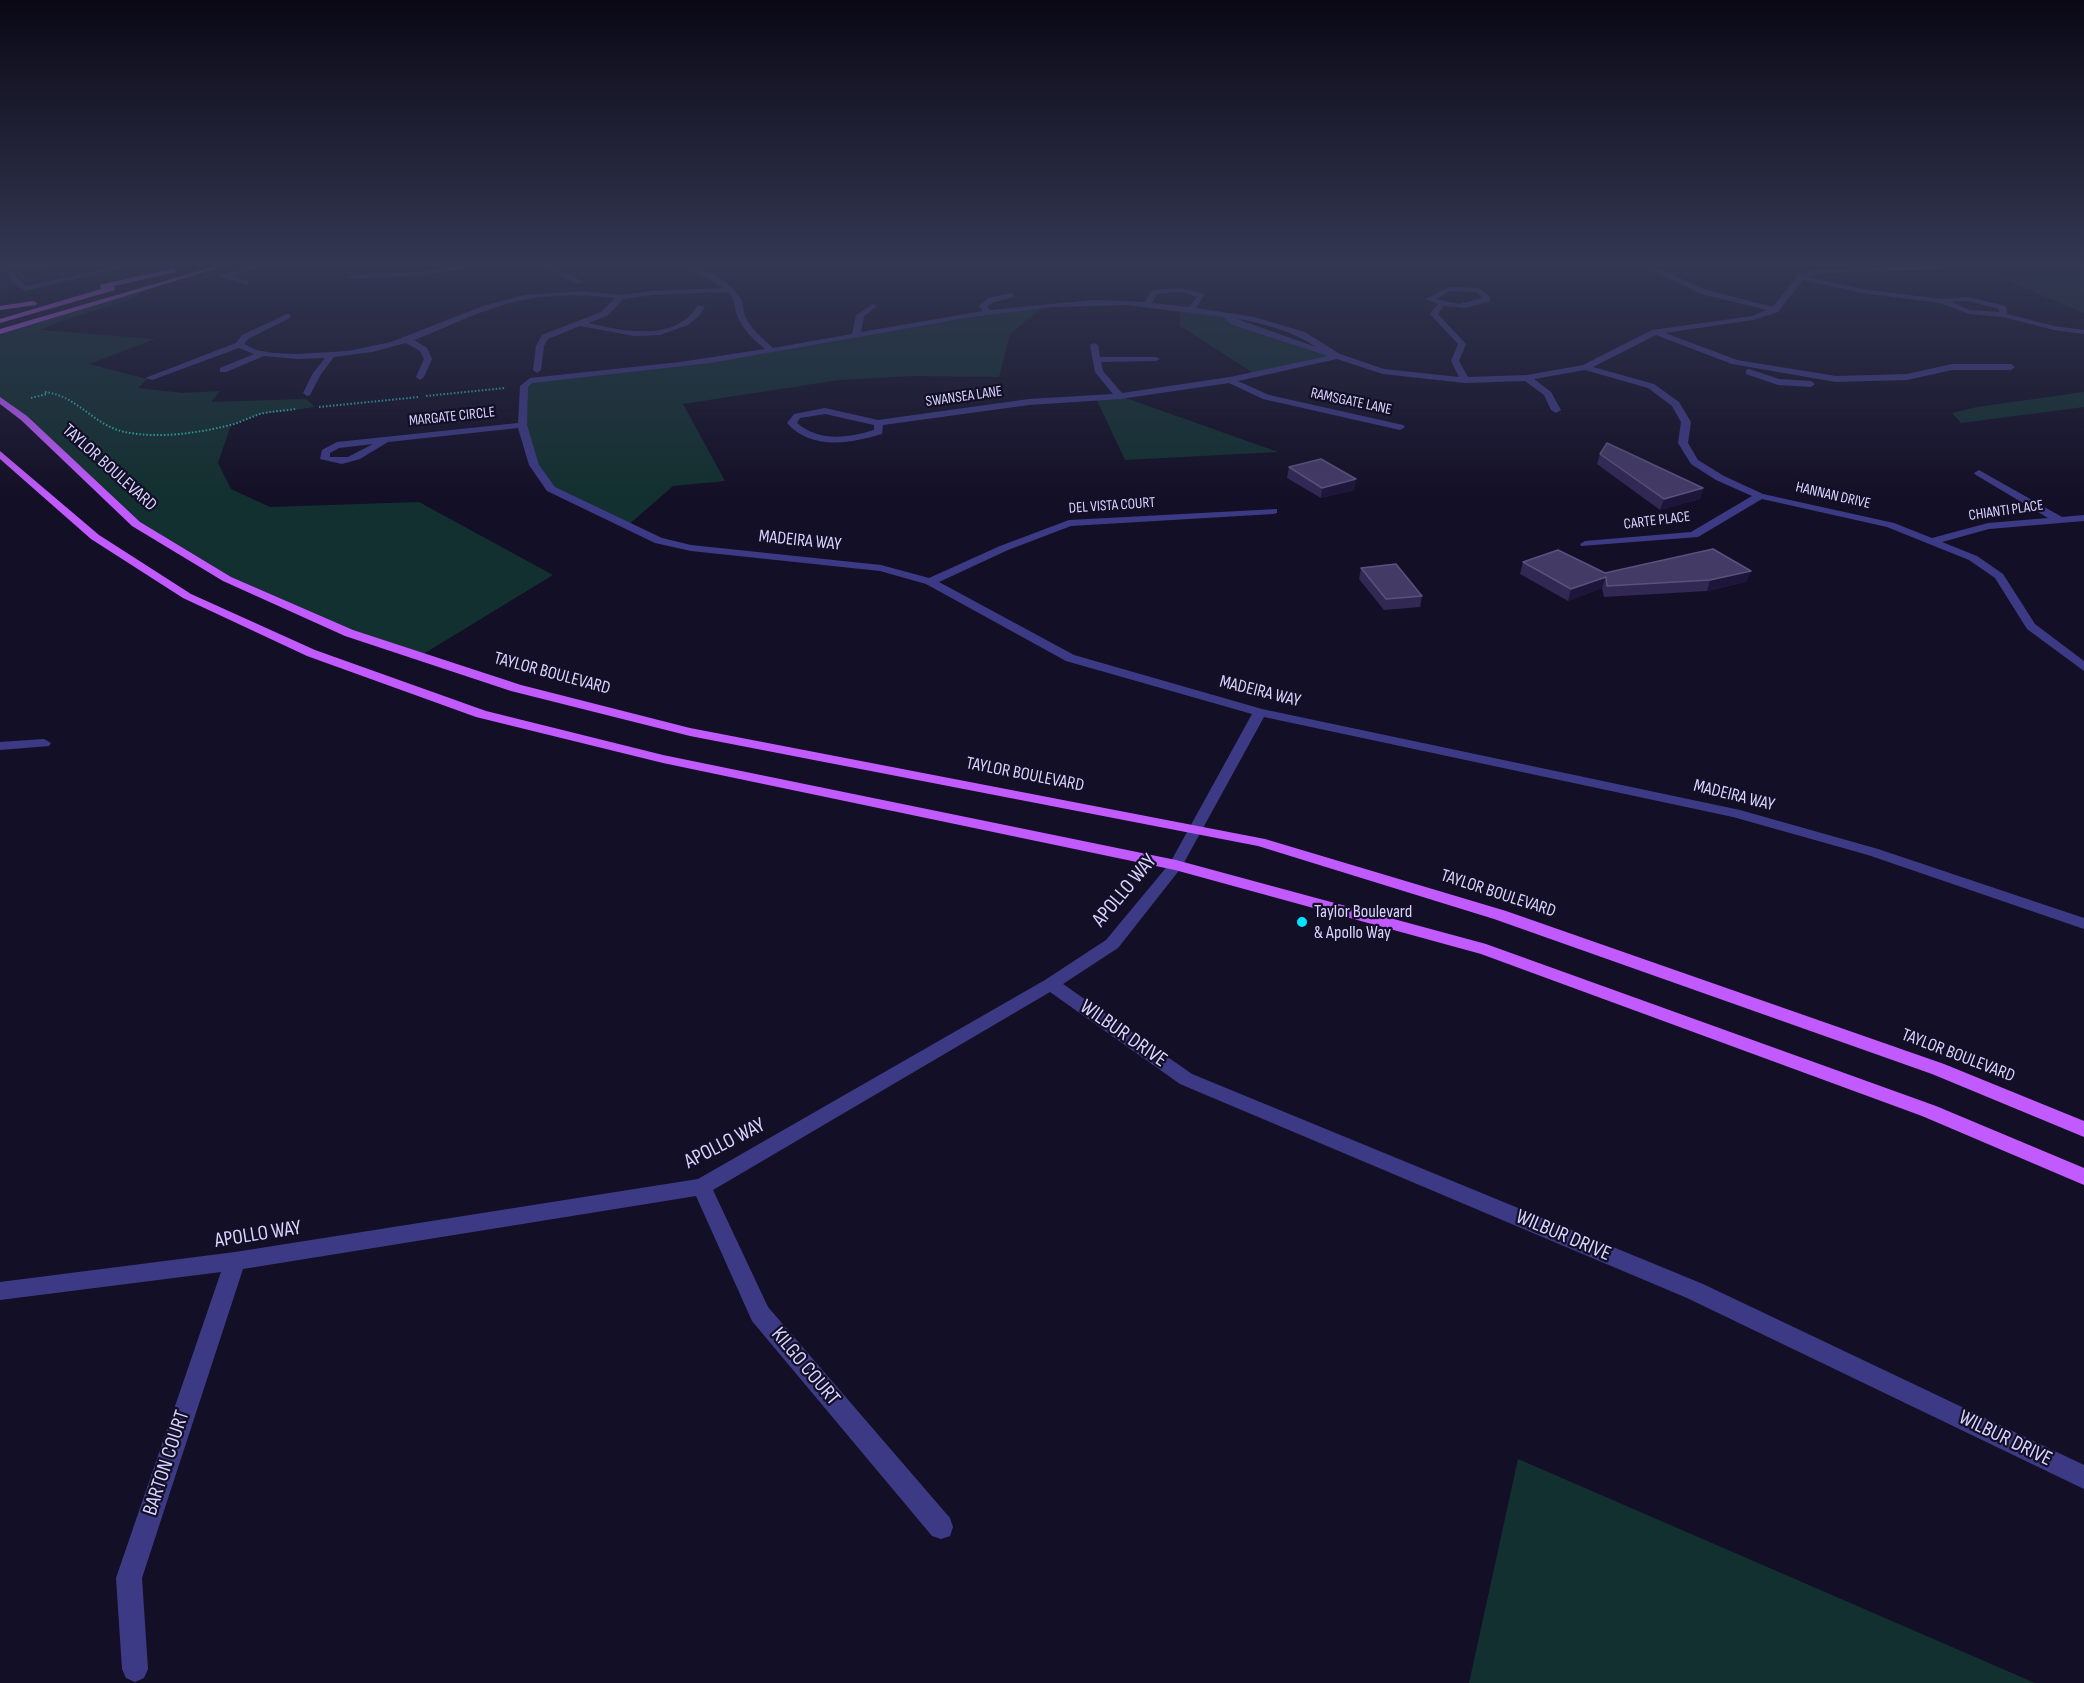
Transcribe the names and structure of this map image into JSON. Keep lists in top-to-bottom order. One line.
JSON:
{"streets":{"main road":["TAYLOR BOULEVARD"],"street":["SWANSEA LANE","RAMSGATE LANE","MARGATE CIRCLE","HANNAN DRIVE","DEL VISTA COURT","CHIANTI PLACE","CARTE PLACE","MADEIRA WAY","APOLLO WAY","WILBUR DRIVE","KILGO COURT","BARTON COURT"]},"crossings":[["SWANSEA LANE","RAMSGATE LANE"],["MARGATE CIRCLE","MADEIRA WAY"],["TAYLOR BOULEVARD","APOLLO WAY"],["HANNAN DRIVE","CHIANTI PLACE"],["HANNAN DRIVE","CARTE PLACE"],["DEL VISTA COURT","MADEIRA WAY"],["MADEIRA WAY","APOLLO WAY"],["APOLLO WAY","WILBUR DRIVE"],["APOLLO WAY","KILGO COURT"],["APOLLO WAY","BARTON COURT"]],"places":["Taylor Boulevard & Apollo Way"]}
